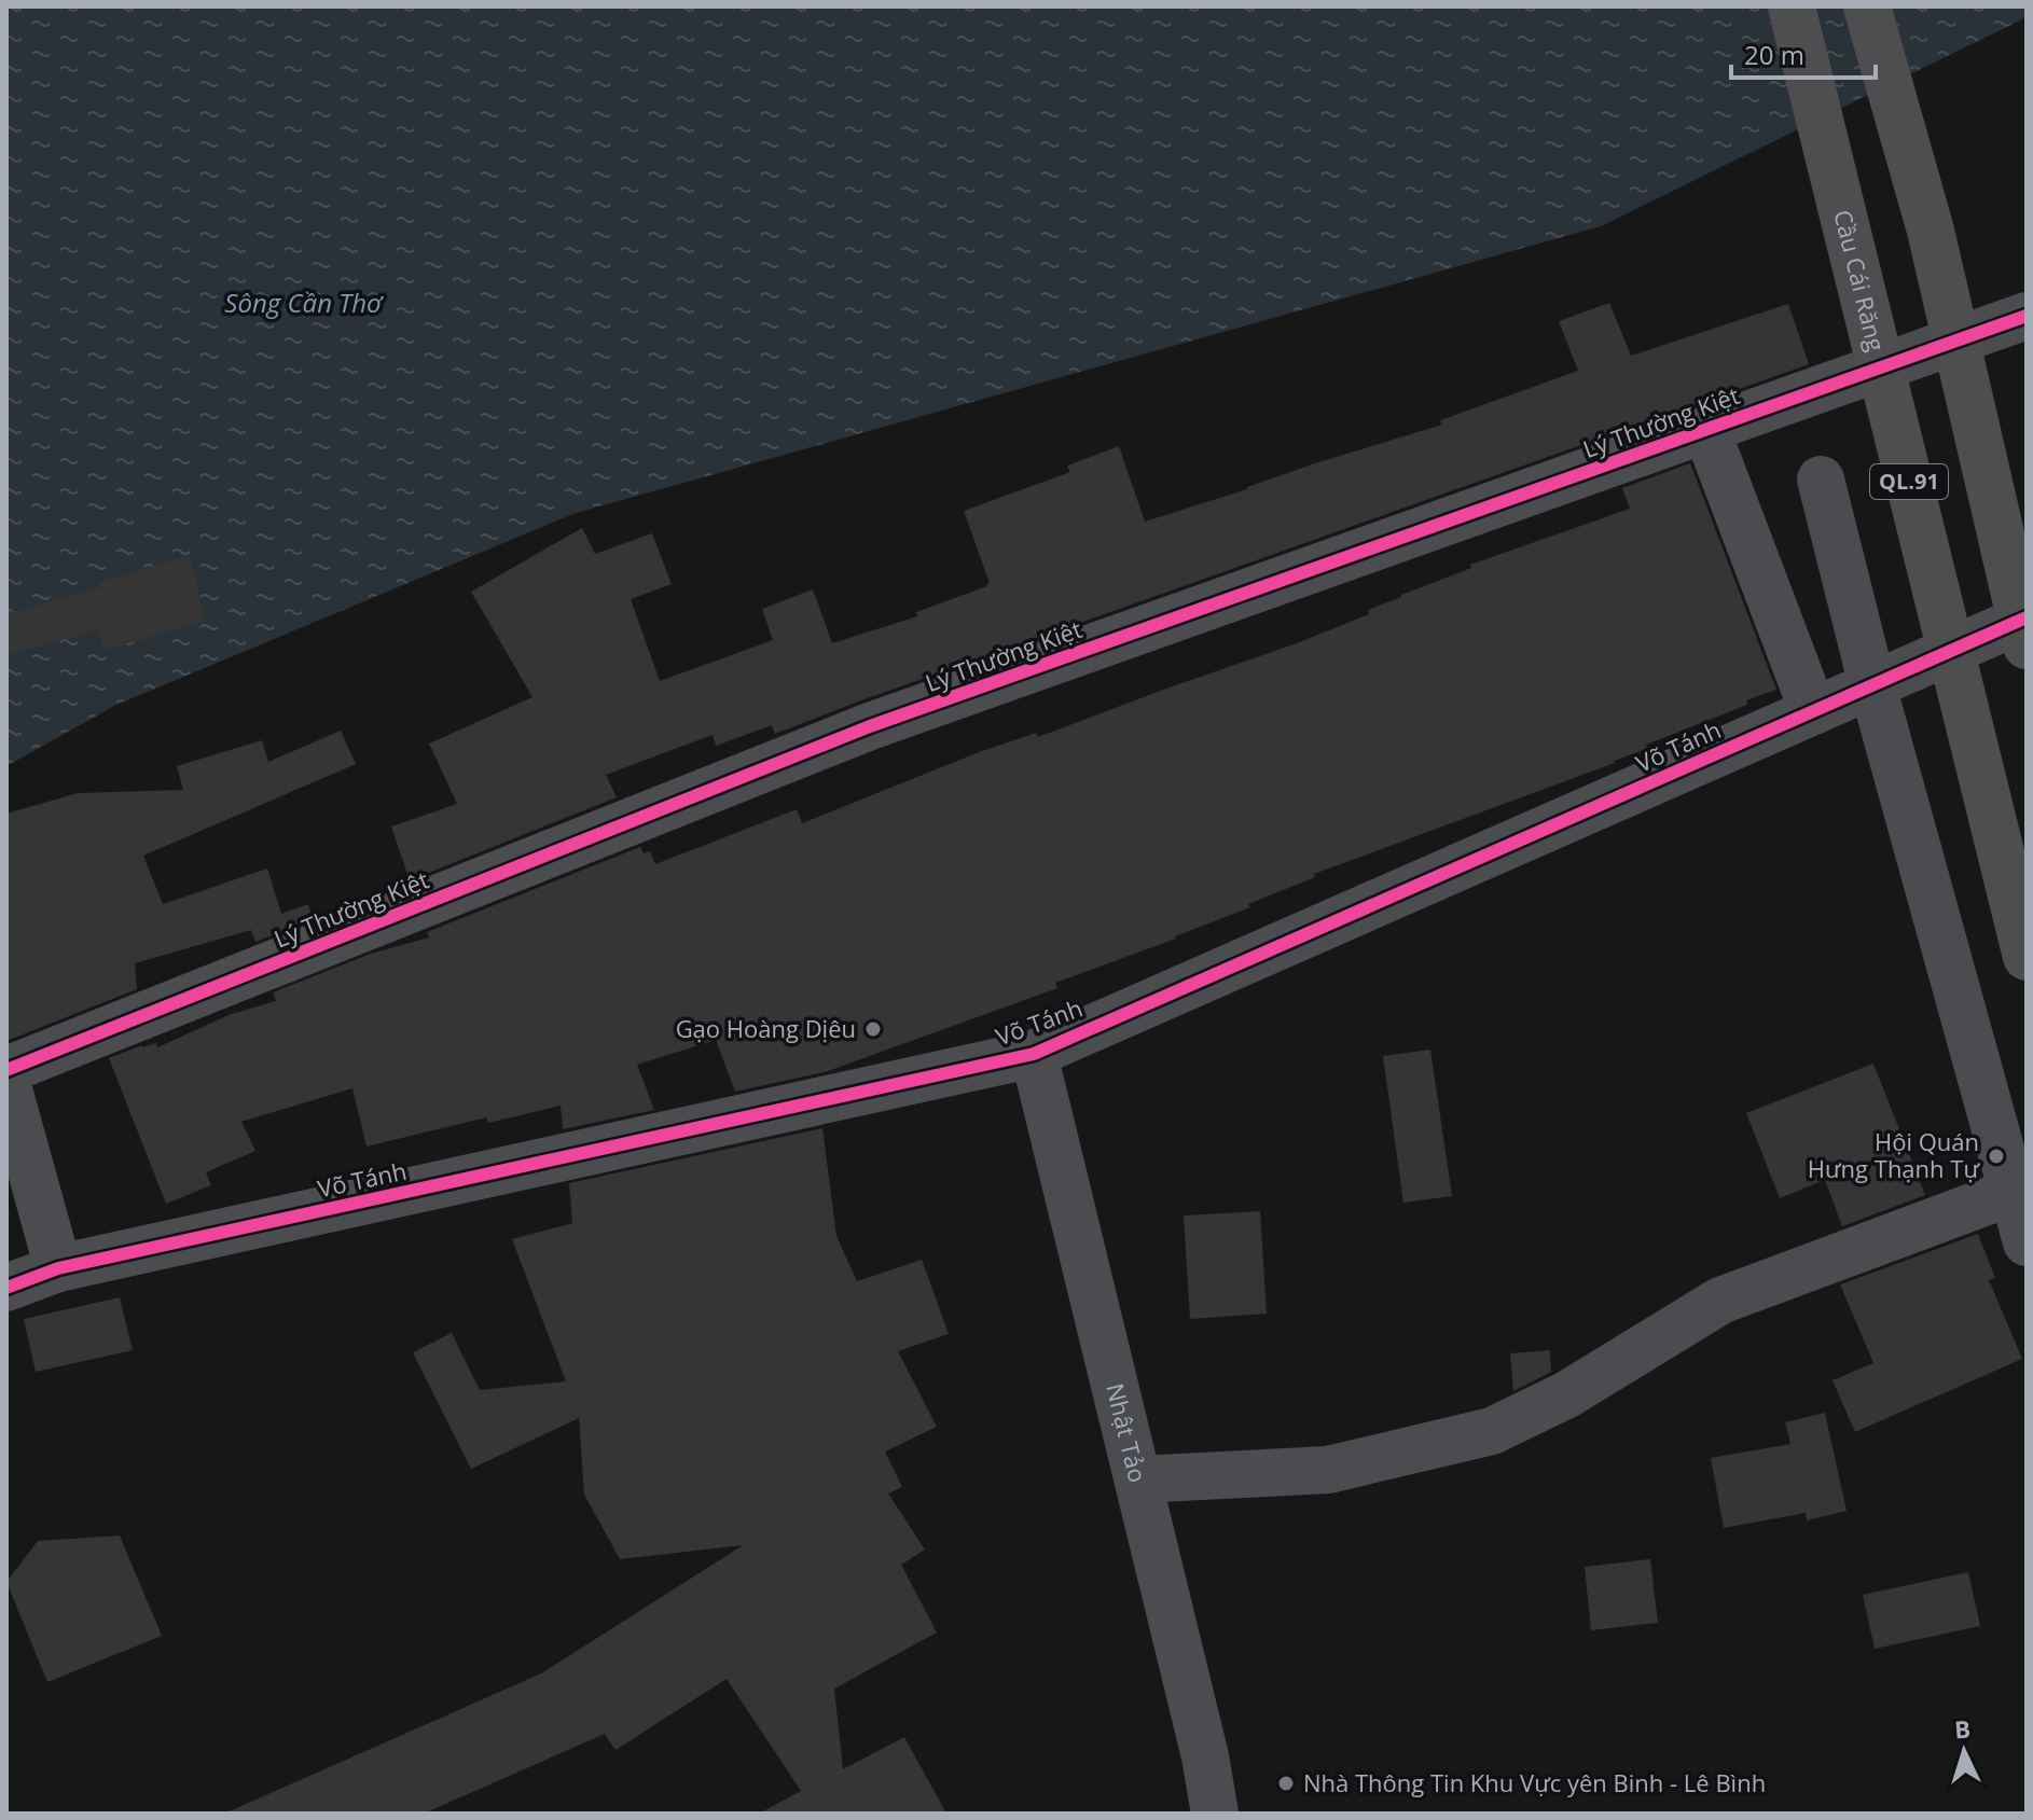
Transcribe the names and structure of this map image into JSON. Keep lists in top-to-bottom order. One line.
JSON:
{"streets":{"highway":["Cầu Cái Răng","QL.91"],"street":["Lý Thường Kiệt","Võ Tánh","Nhật Tảo"]},"crossings":[["Võ Tánh","Nhật Tảo"]],"water":["Sông Cần Thơ"],"places":["Gạo Hoàng Dịêu","Hội Quán Hưng Thạnh Tự","Nhà Thông Tin Khu Vực yên Binh - Lê Bình"],"scale_bar":"20 m","north":"top"}
